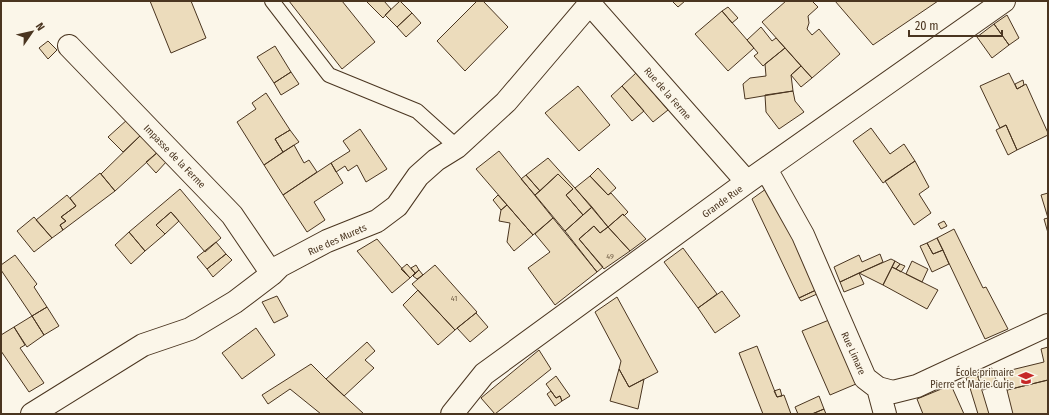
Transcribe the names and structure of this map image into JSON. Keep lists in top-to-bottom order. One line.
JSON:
{"streets":{"street":["Rue de la Ferme","Impasse de la Ferme","Grande Rue","Rue des Murets","Rue Limare"]},"crossings":[["Rue de la Ferme","Grande Rue"],["Rue de la Ferme","Rue des Murets"],["Impasse de la Ferme","Rue des Murets"],["Grande Rue","Rue Limare"]],"places":{"school or university":["École primaire Pierre et Marie Curie"]},"house_numbers":["49","41"],"scale_bar":"20 m","north":"top right"}
